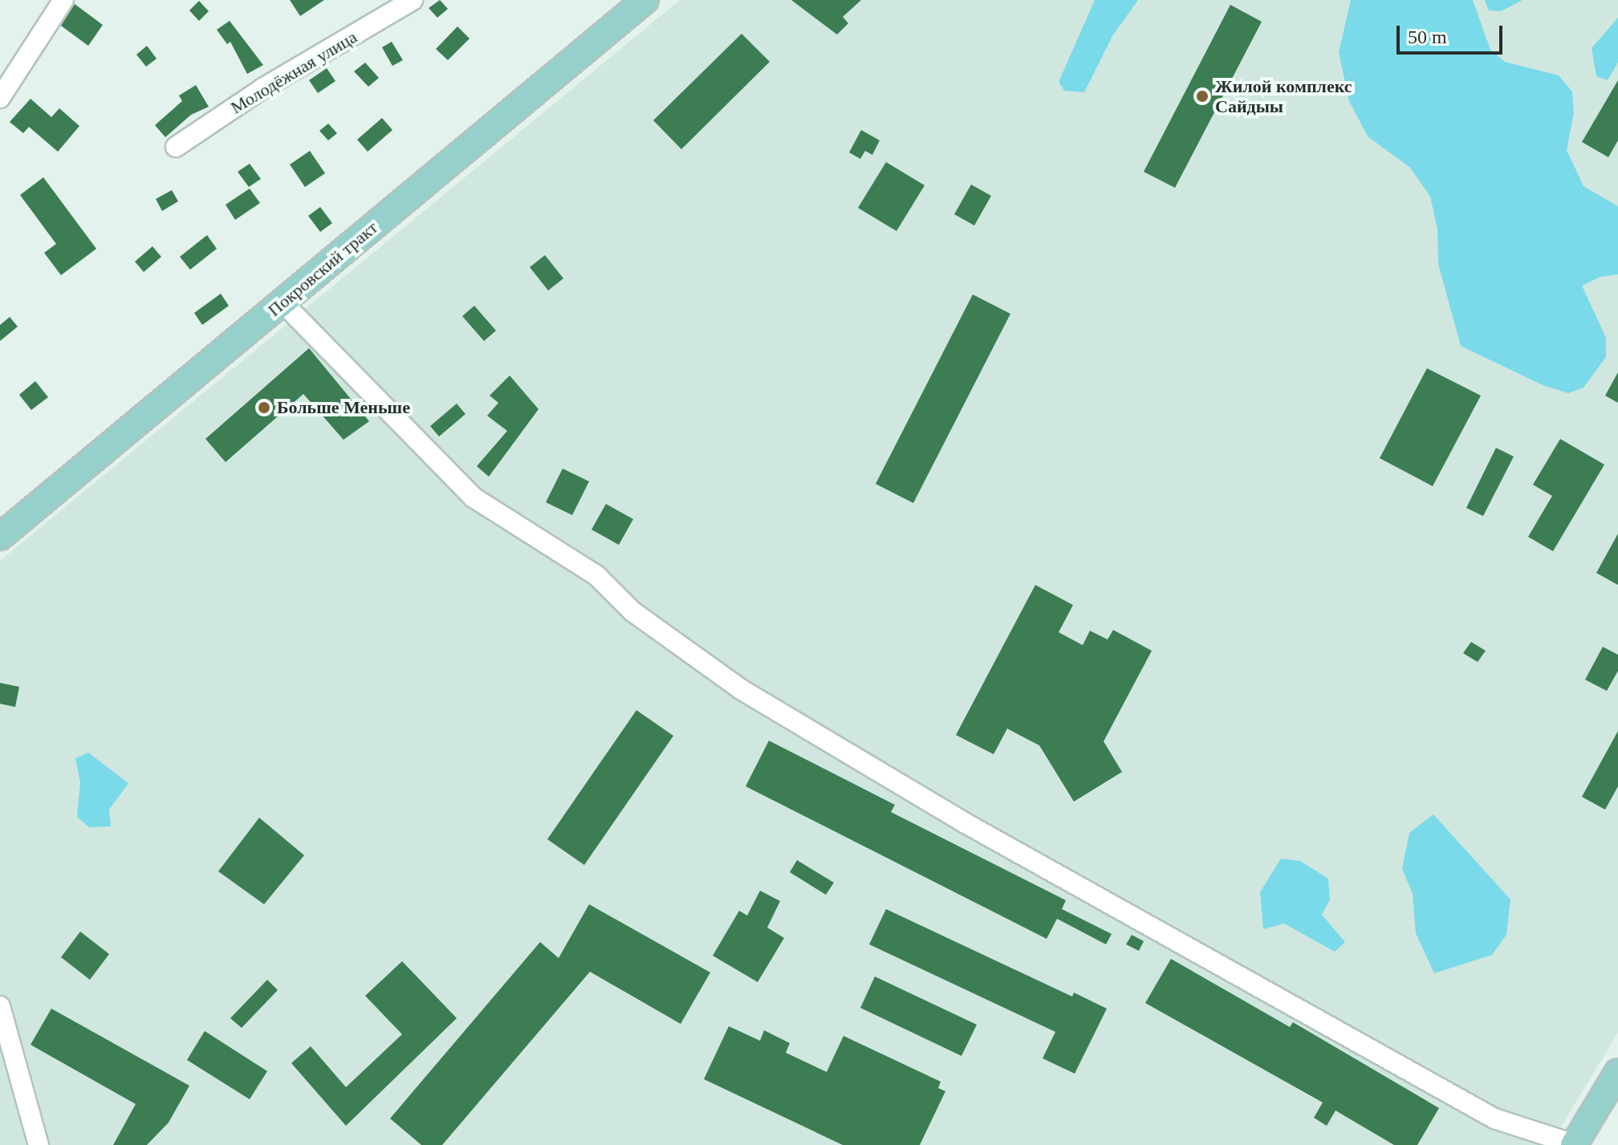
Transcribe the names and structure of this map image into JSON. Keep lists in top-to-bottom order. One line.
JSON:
{"streets":{"main road":["Покровский тракт"],"street":["Молодёжная улица"]},"places":["Жилой комплекс Сайдыы","Больше Меньше"],"scale_bar":"50 m"}
